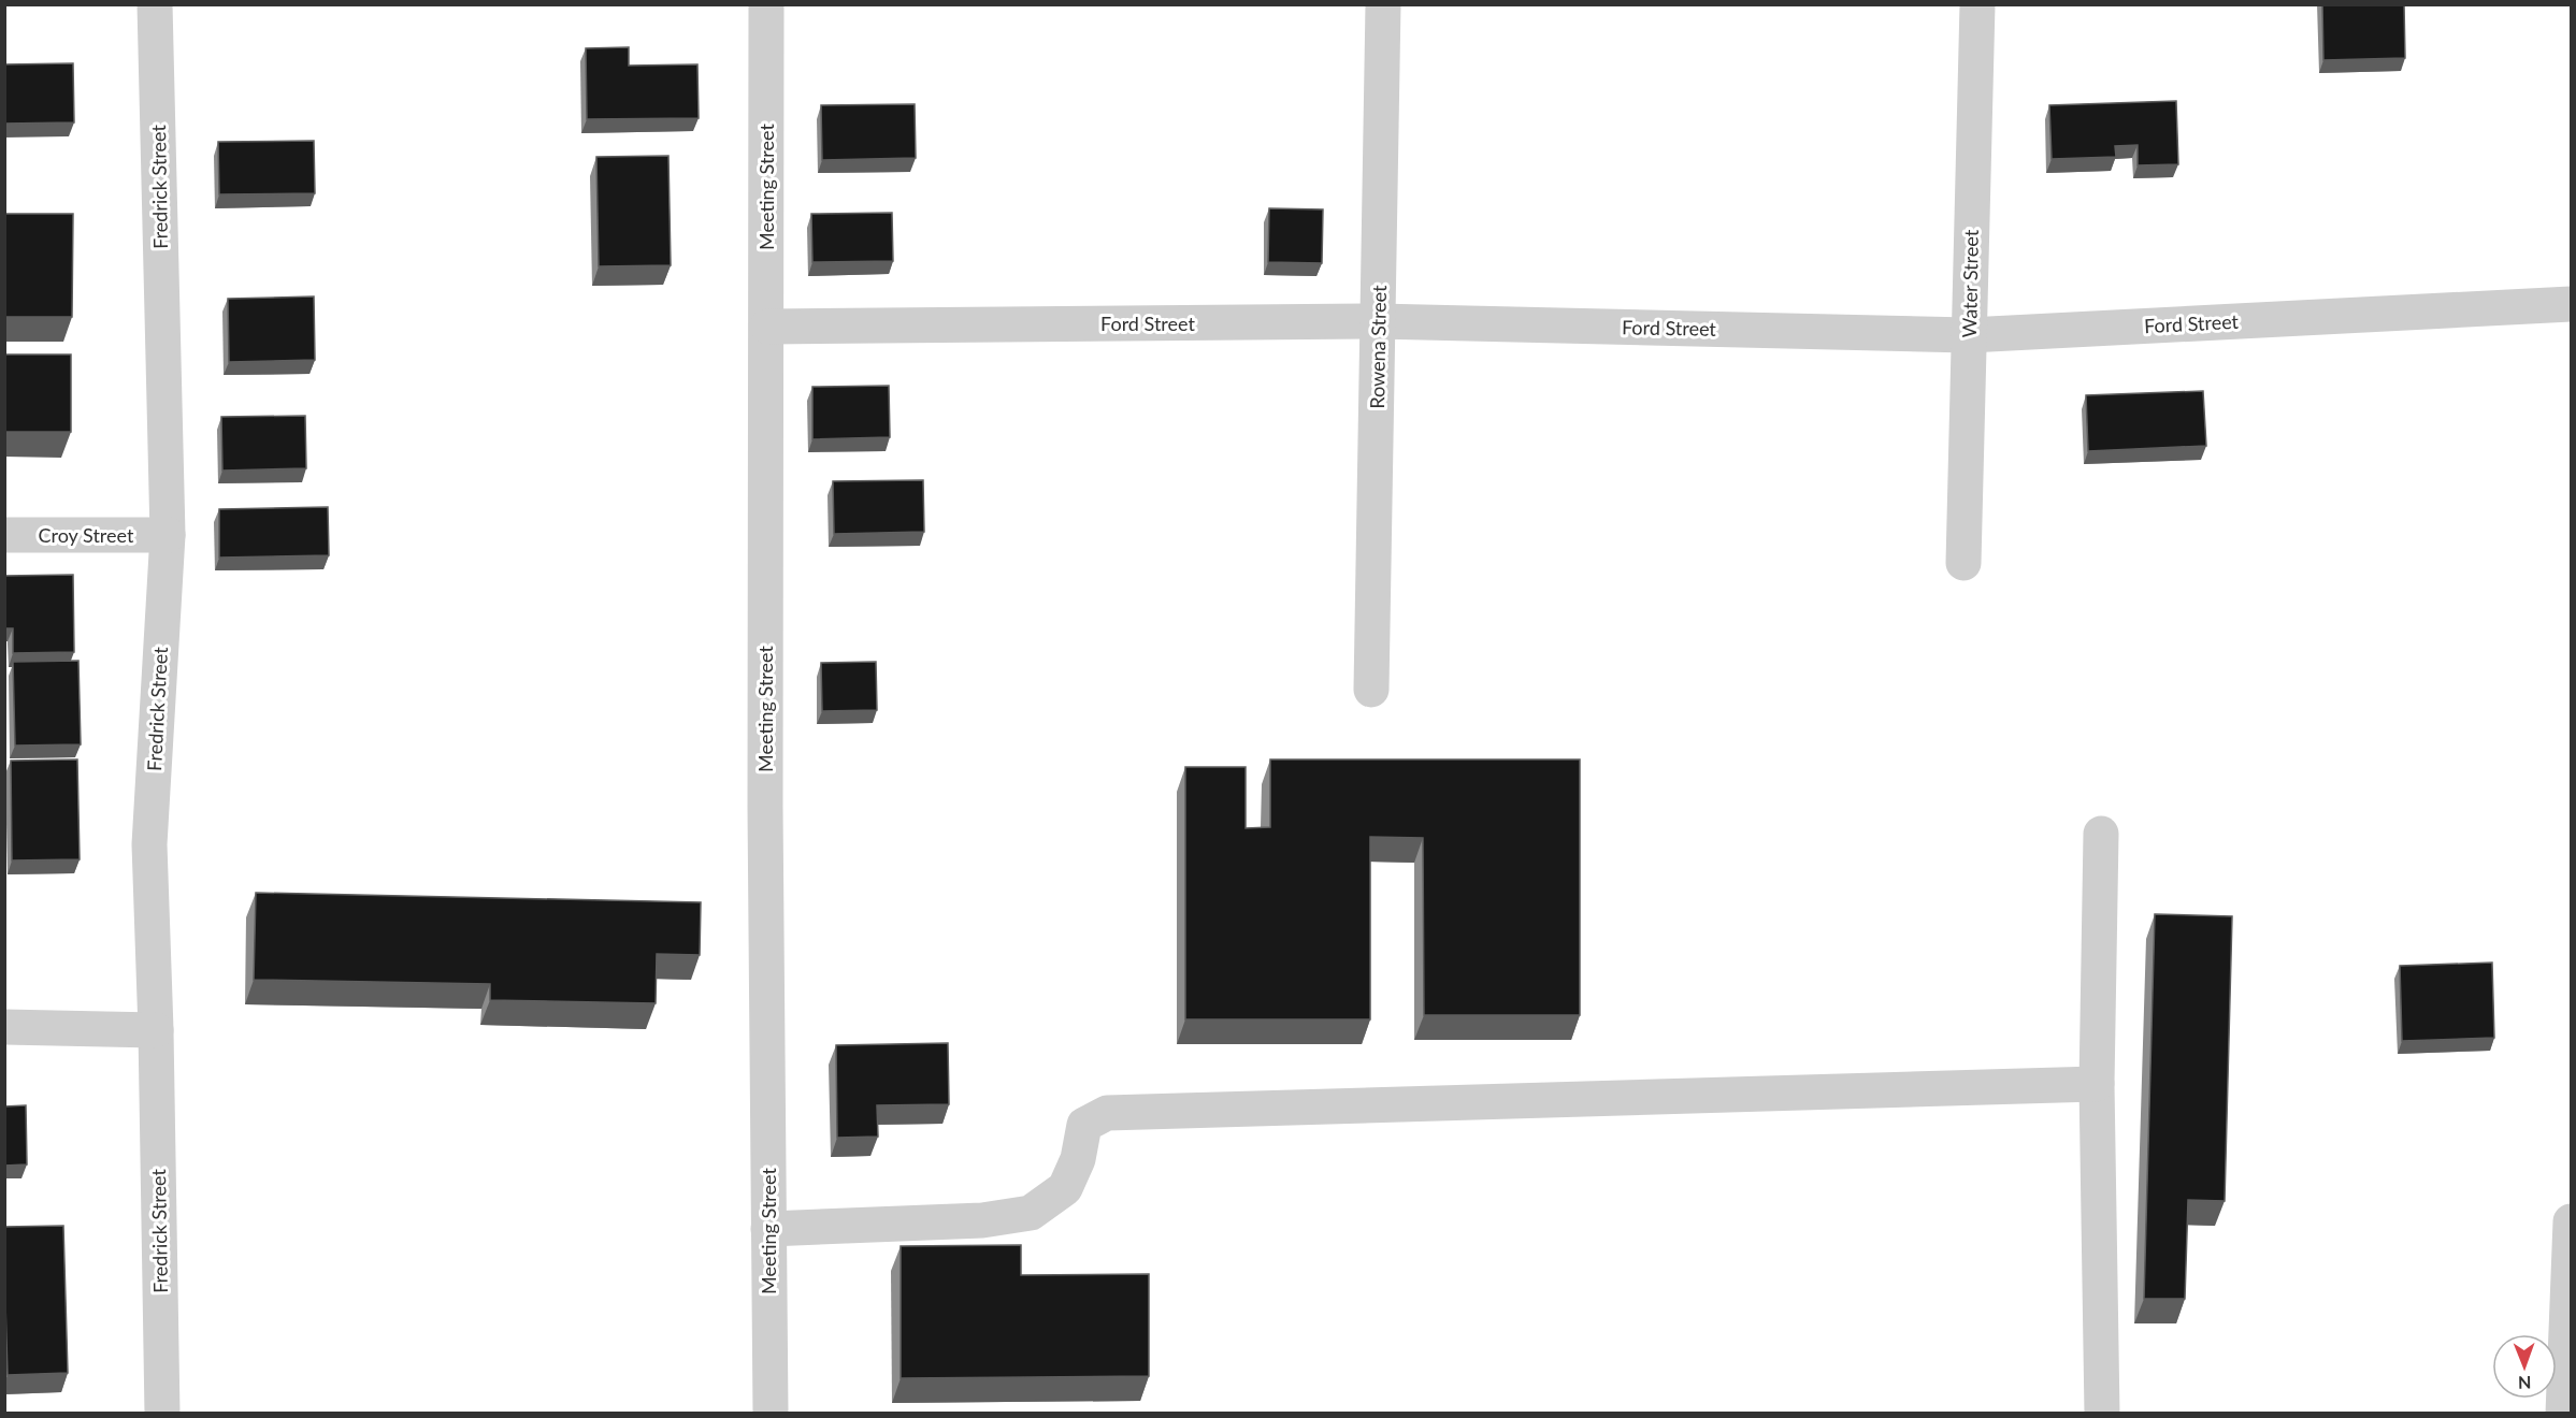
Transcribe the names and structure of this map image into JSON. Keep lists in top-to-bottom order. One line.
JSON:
{"streets":{"street":["Fredrick Street","Meeting Street","Water Street","Ford Street","Rowena Street","Croy Street"]},"crossings":[["Fredrick Street","Croy Street"],["Meeting Street","Ford Street"],["Water Street","Ford Street"],["Ford Street","Rowena Street"]],"north":"bottom"}
